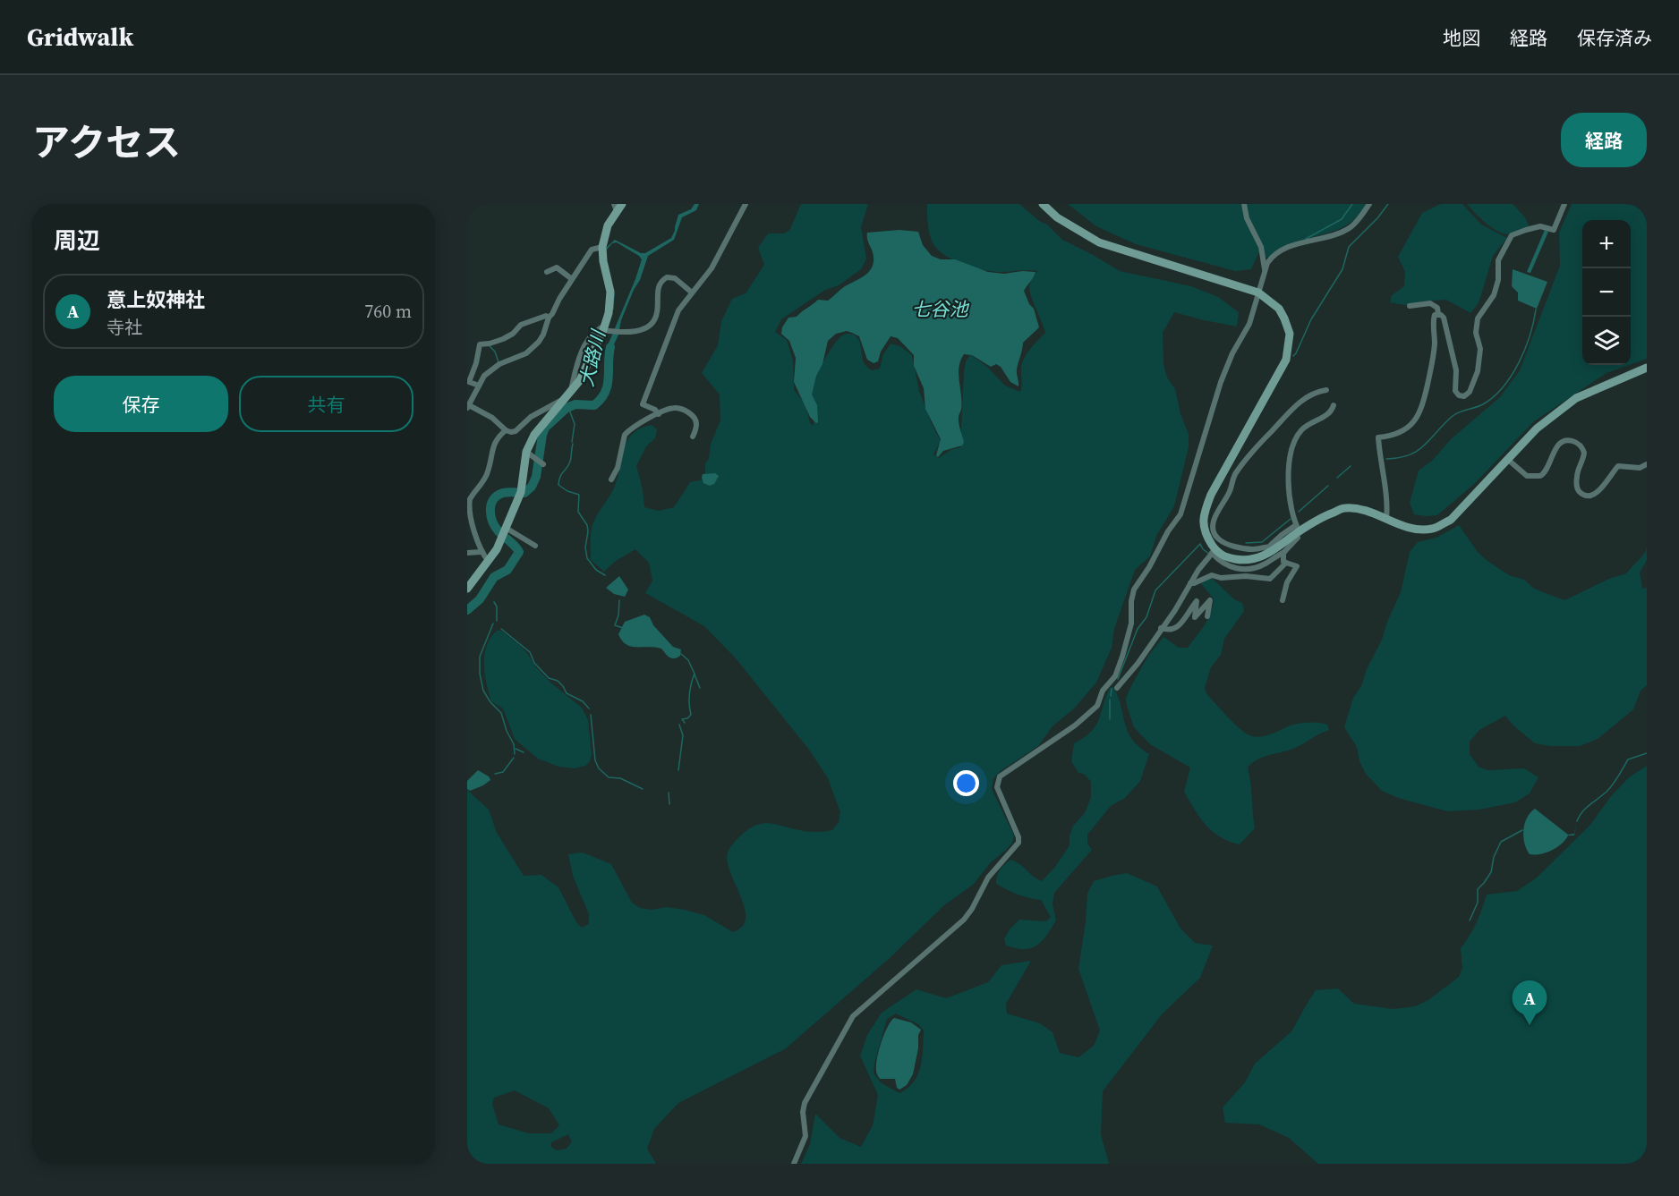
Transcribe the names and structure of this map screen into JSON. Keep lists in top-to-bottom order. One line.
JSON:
{"water":["七谷池","大路川"],"page":{"header":"Gridwalk","nav":["地図","経路","保存済み"],"title":"アクセス","buttons":["経路",["保存","共有"]],"heading":"周辺","map_buttons":["+","−"],"list":[{"mark":"A","name":"意上奴神社","note":"寺社","value":"760 m"}],"pins":"A"}}
